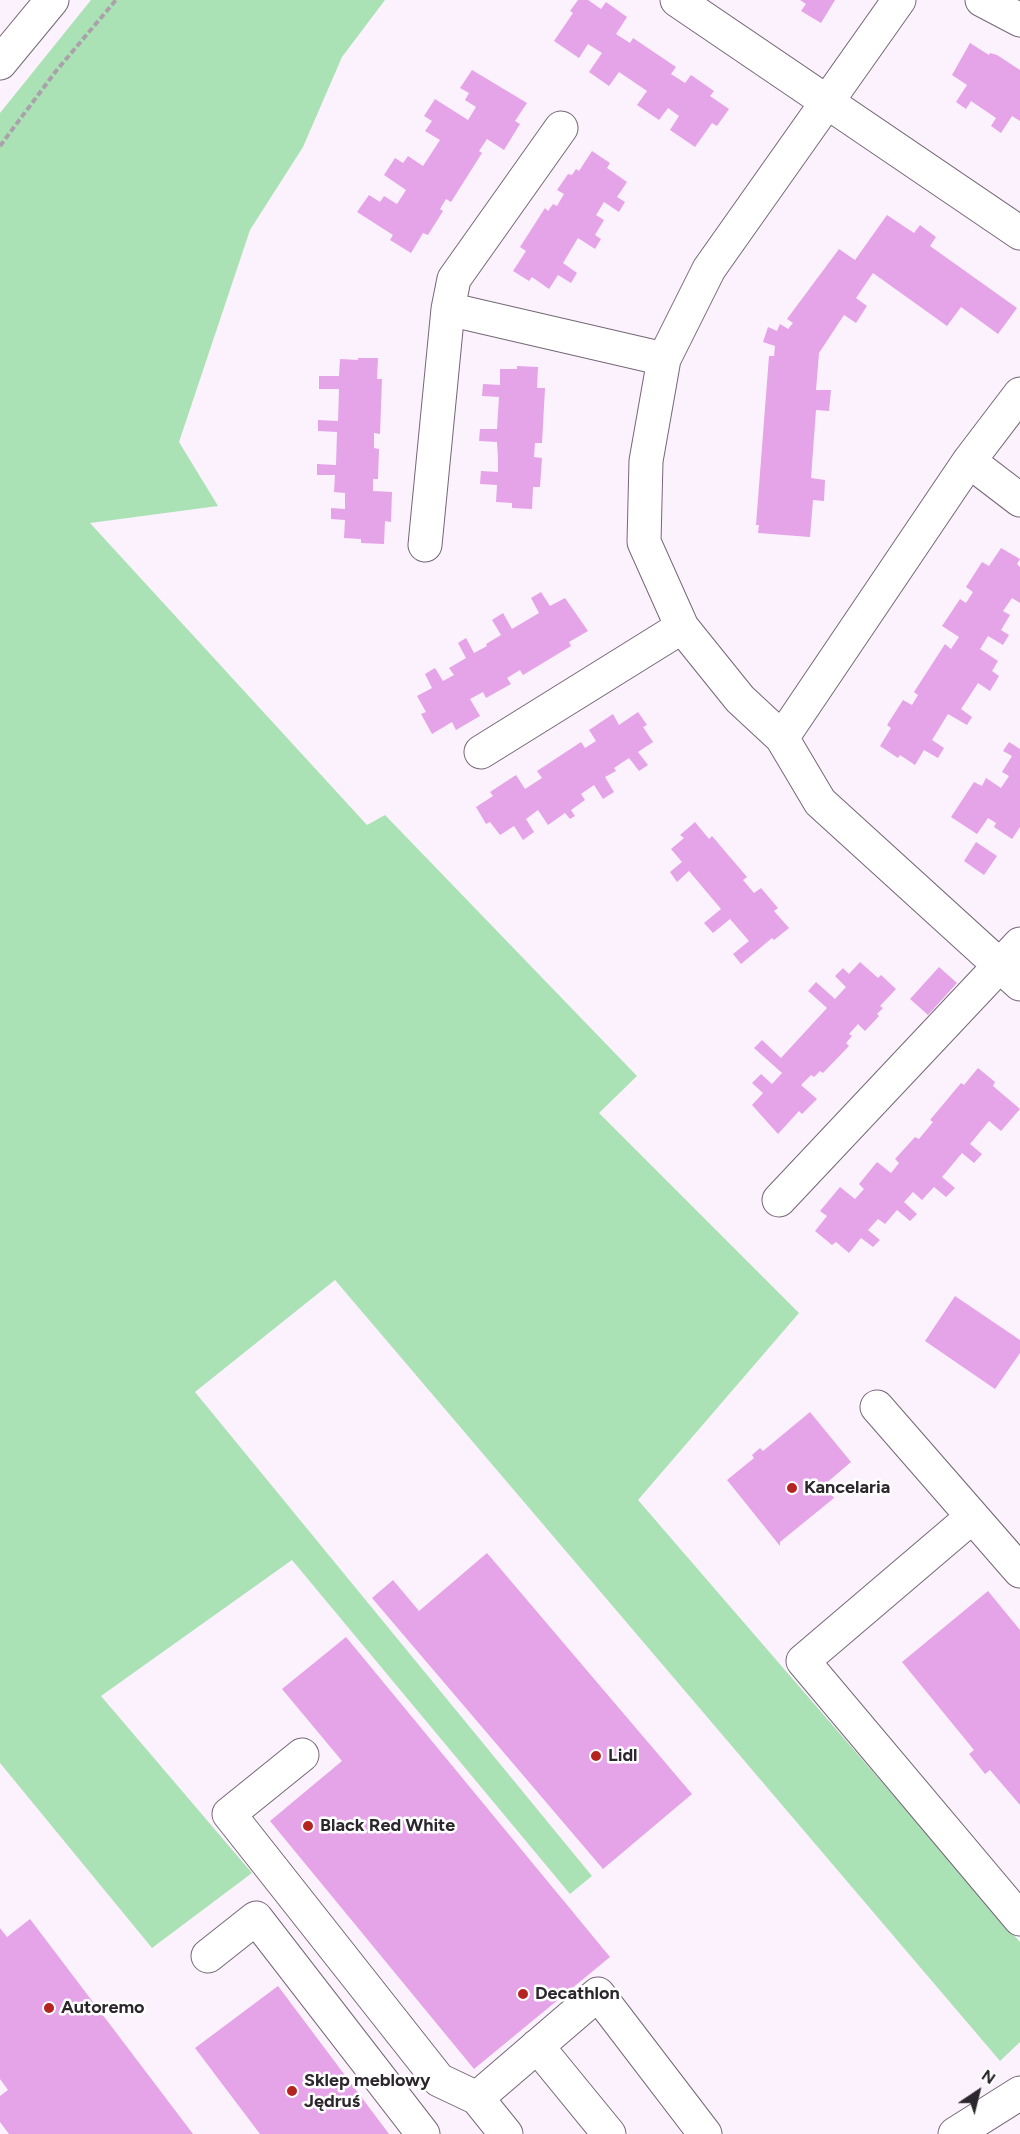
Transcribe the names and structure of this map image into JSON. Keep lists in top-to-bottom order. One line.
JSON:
{"places":["Kancelaria","Lidl","Black Red White","Decathlon","Autoremo","Sklep meblowy Jędruś"],"north":"top right"}
